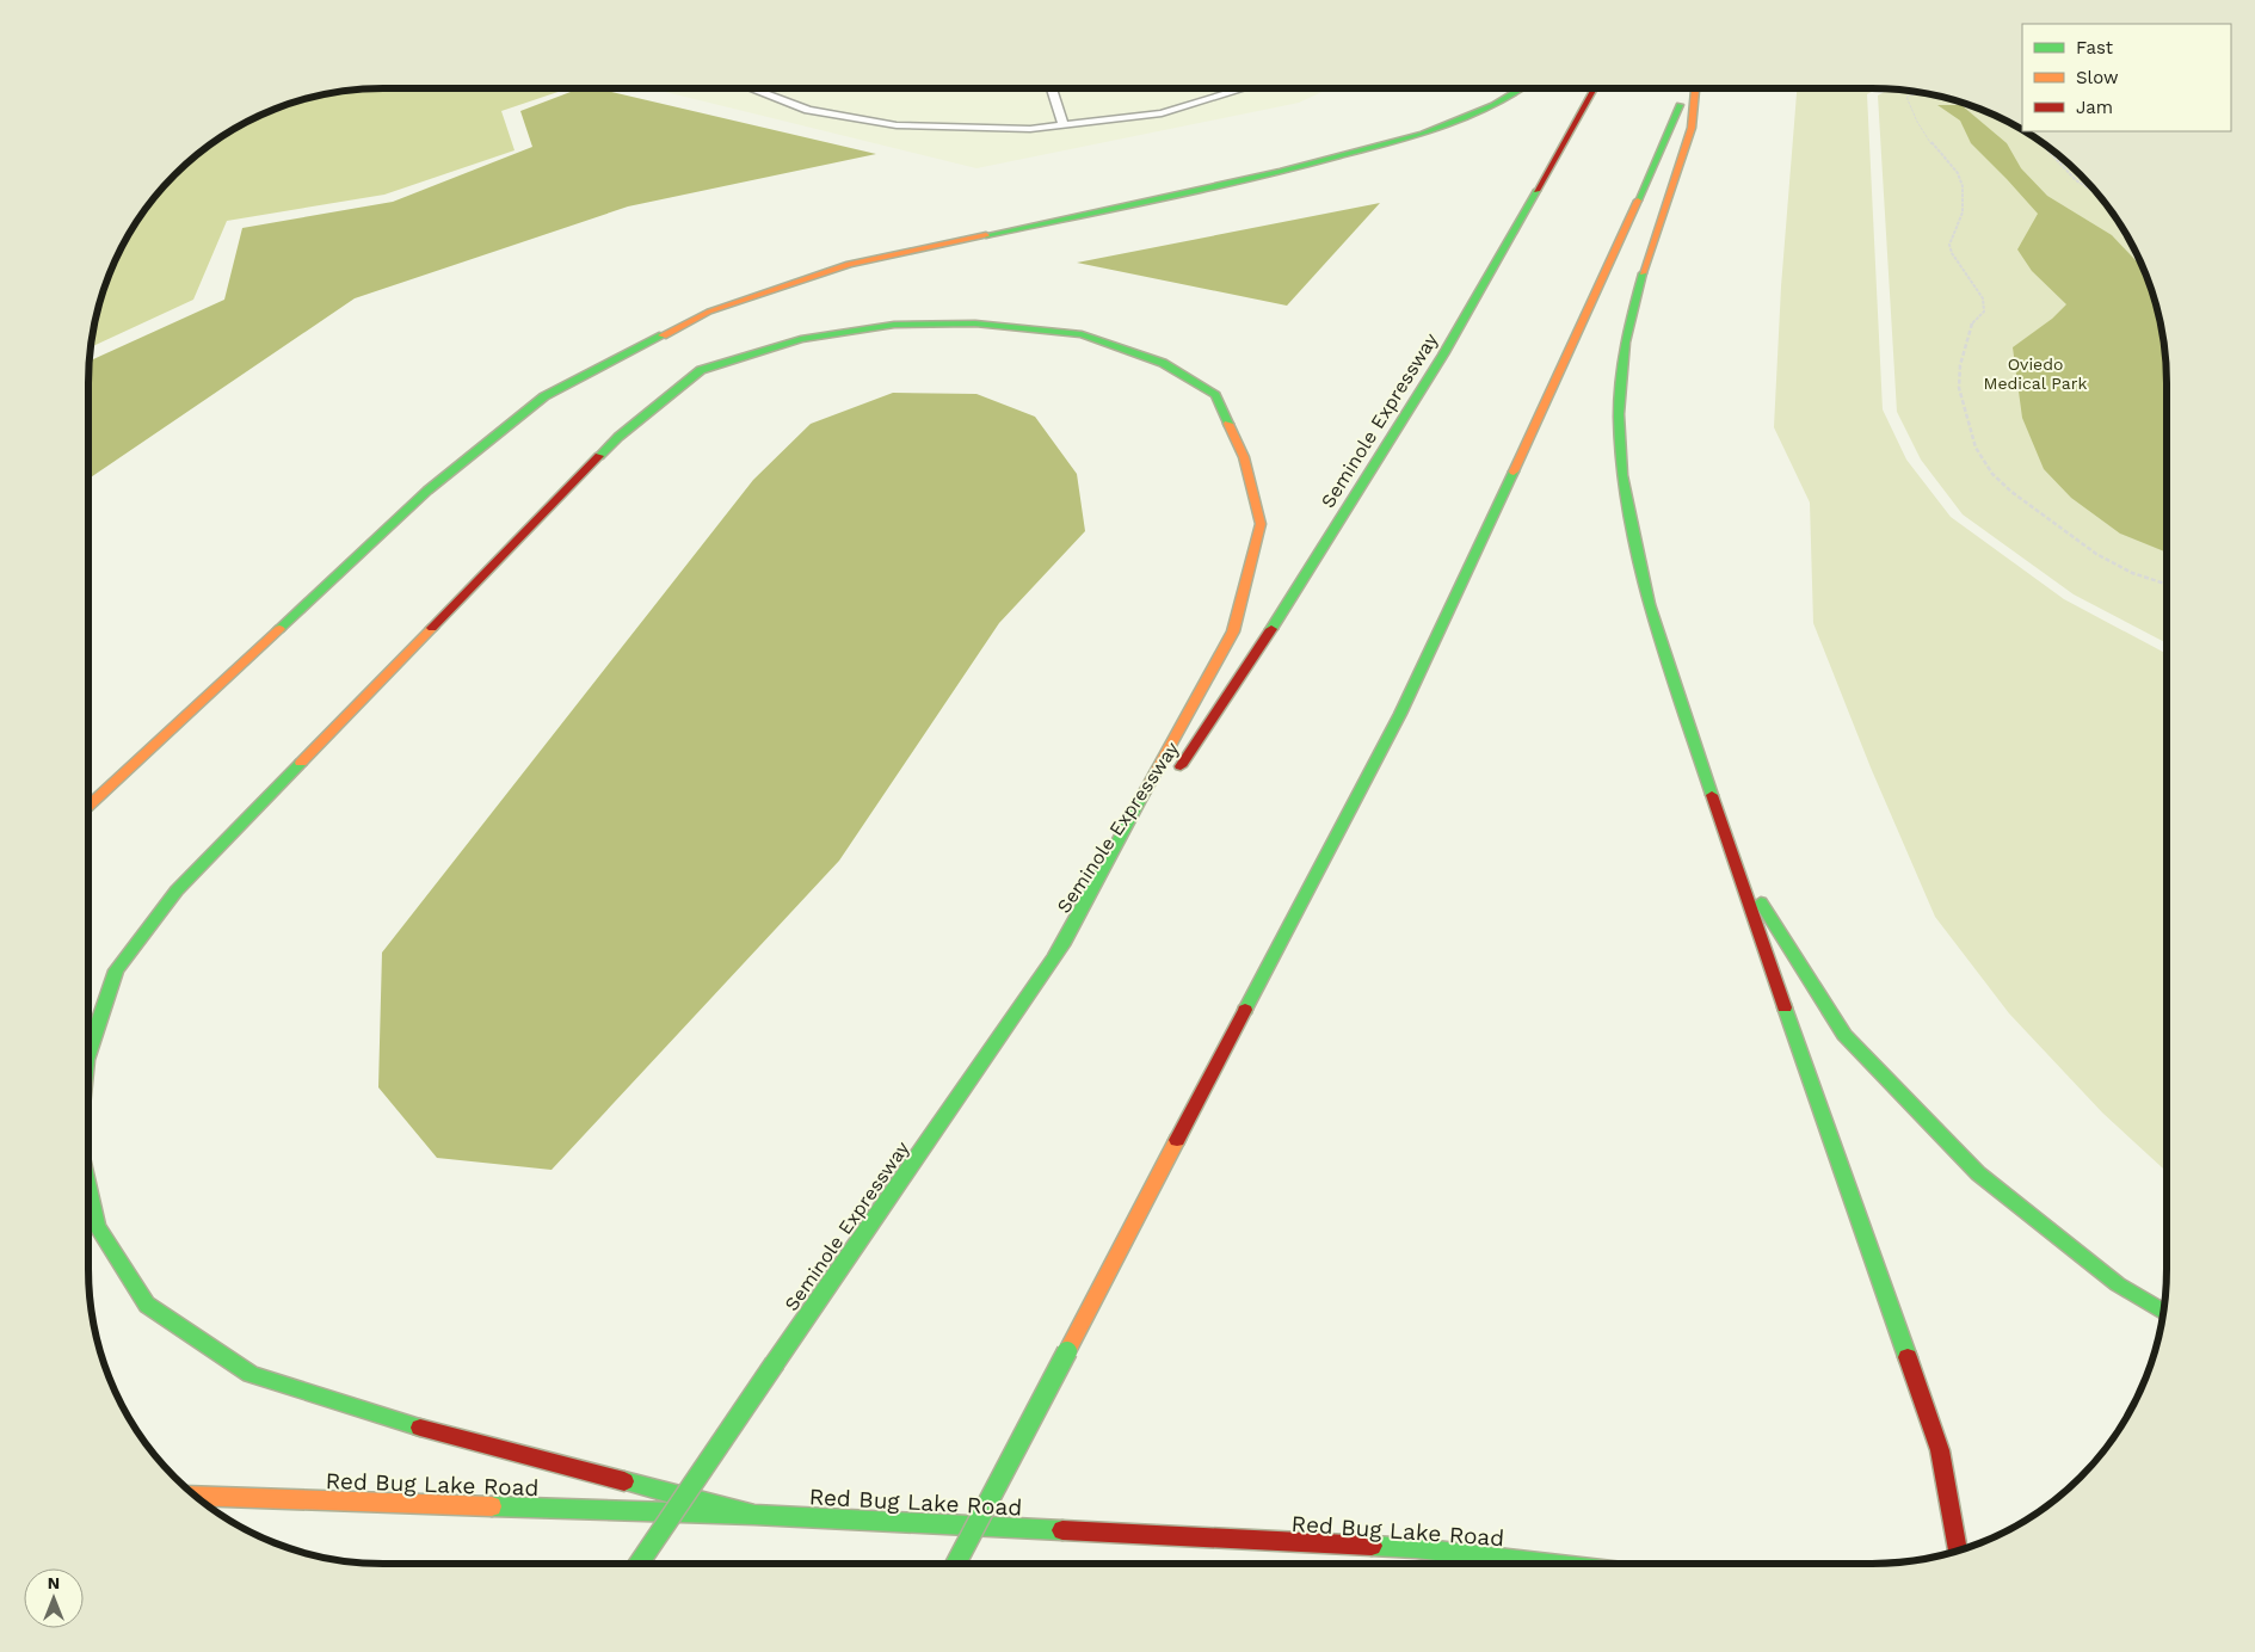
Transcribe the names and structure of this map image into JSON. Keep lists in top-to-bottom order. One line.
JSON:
{"streets":{"main road":["Seminole Expressway","Red Bug Lake Road"]},"parks":["Oviedo Medical Park"],"legend":["Fast","Slow","Jam"],"north":"top"}
